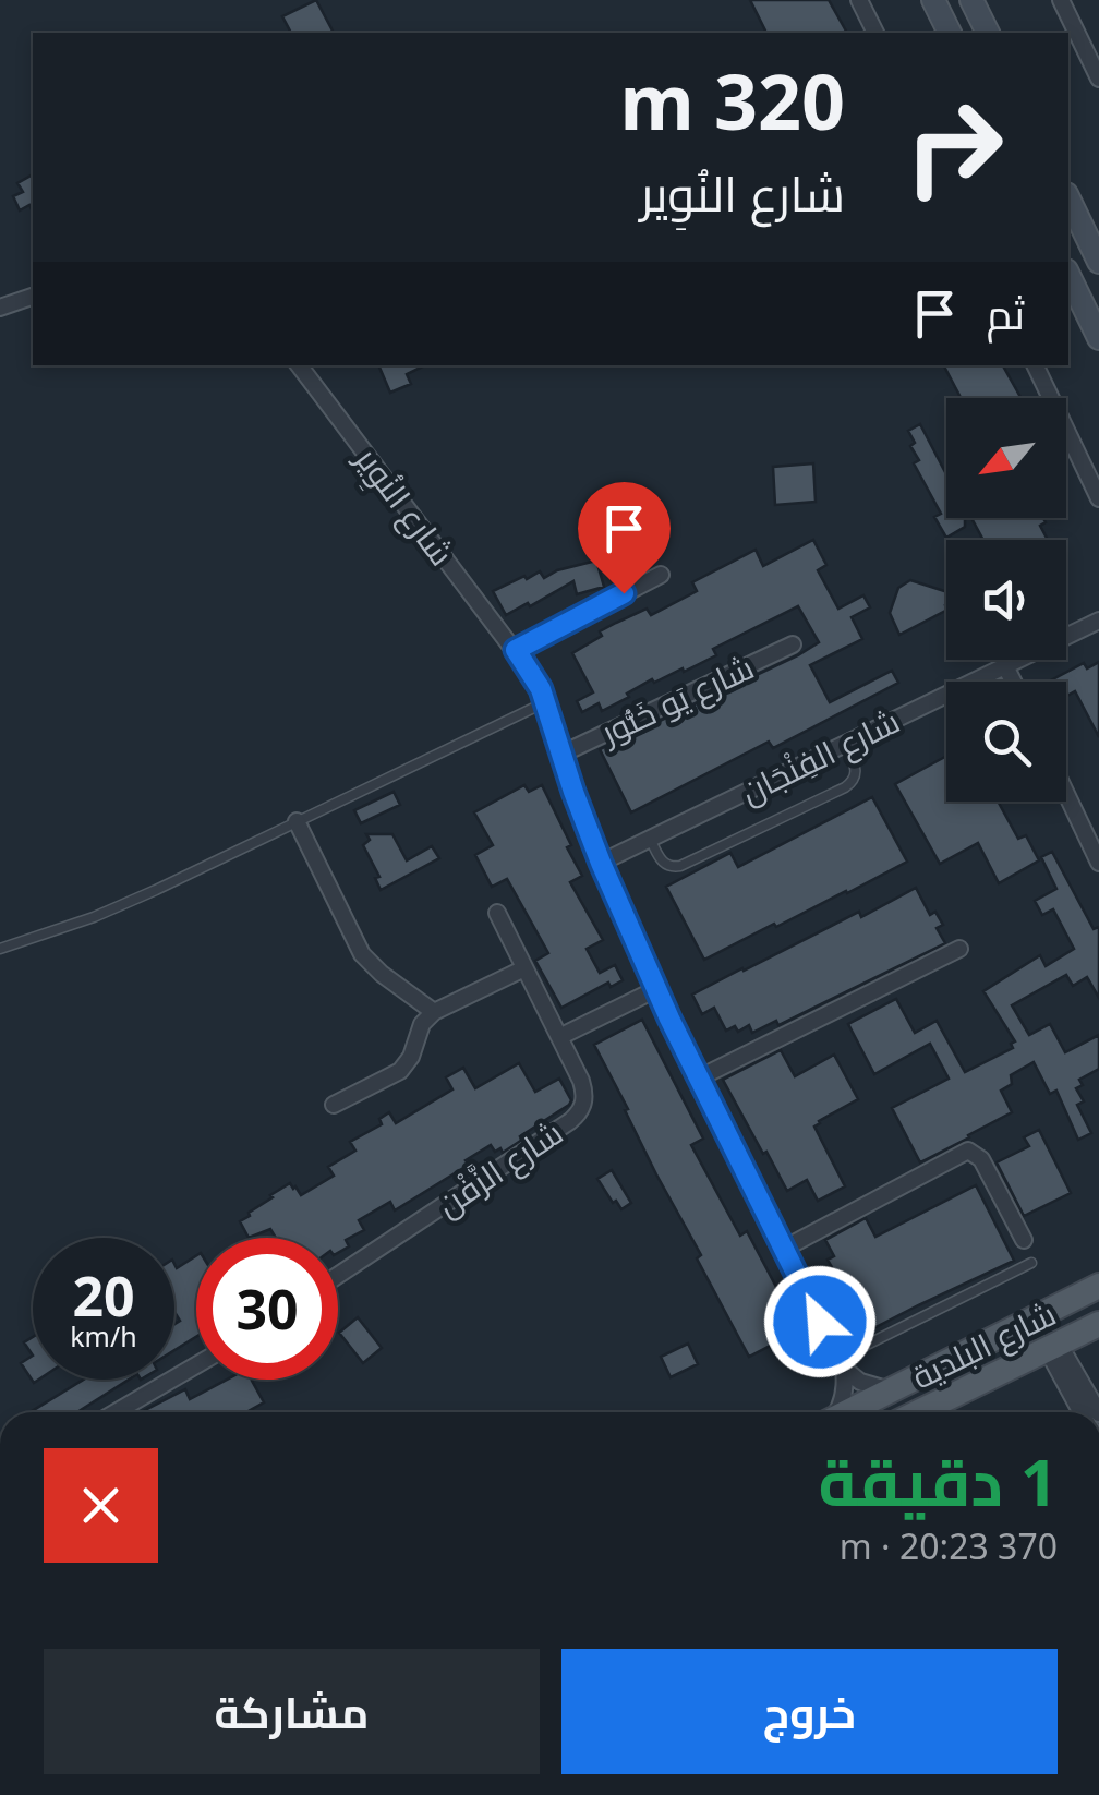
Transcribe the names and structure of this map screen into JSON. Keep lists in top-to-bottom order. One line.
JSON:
{"streets":{"main road":["شارع البلدية"],"street":["شارع النُوِير","شارع يَو خَنُّور","شارع الفِنْجَان","شارع الزَّفْن"]},"crossings":[["شارع النُوِير","شارع يَو خَنُّور"],["شارع النُوِير","شارع الفِنْجَان"]],"north":"bottom left","page":{"turn":["320 m","شارع النُوِير"],"then":"ثم","speed":"20 km/h","limit":"30","heading":["1 دقيقة","370 m · 20:23"],"buttons":["خروج","مشاركة"]}}
